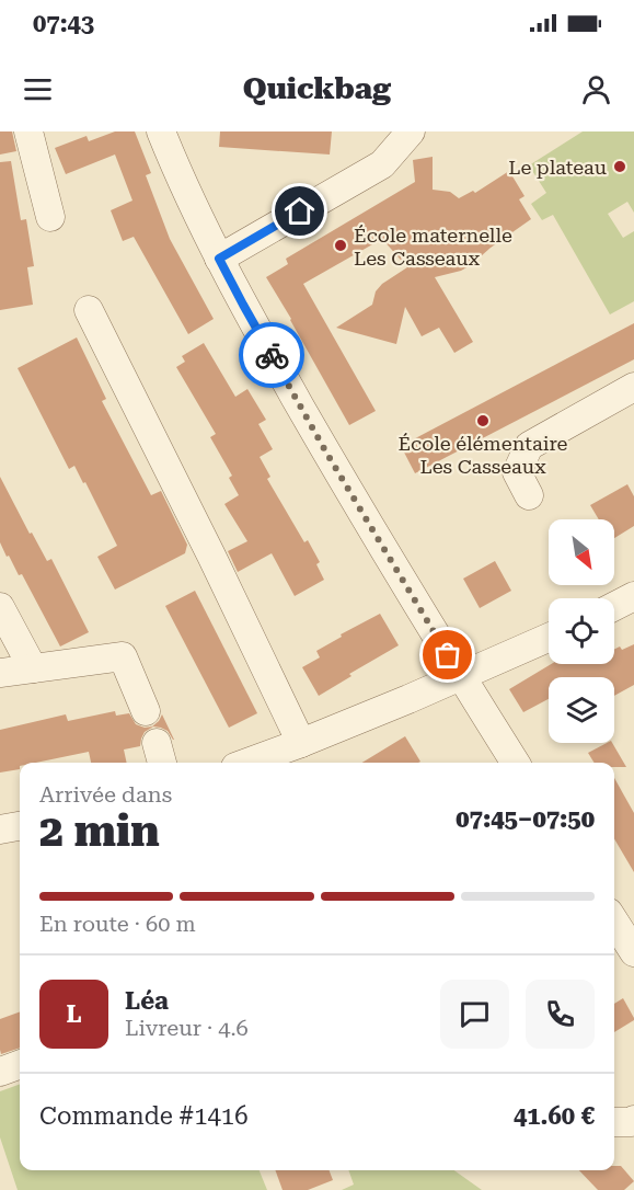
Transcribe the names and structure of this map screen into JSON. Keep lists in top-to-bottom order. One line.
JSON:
{"places":["Le plateau","École maternelle Les Casseaux","École élémentaire Les Casseaux"],"north":"bottom right","page":{"status":"07:43","header":"Quickbag","heading":["2 min","Arrivée dans","07:45–07:50"],"panel":["Léa","Livreur · 4.6","Commande #1416","41.60 €"],"bar":"En route · 60 m","round":"L"}}
